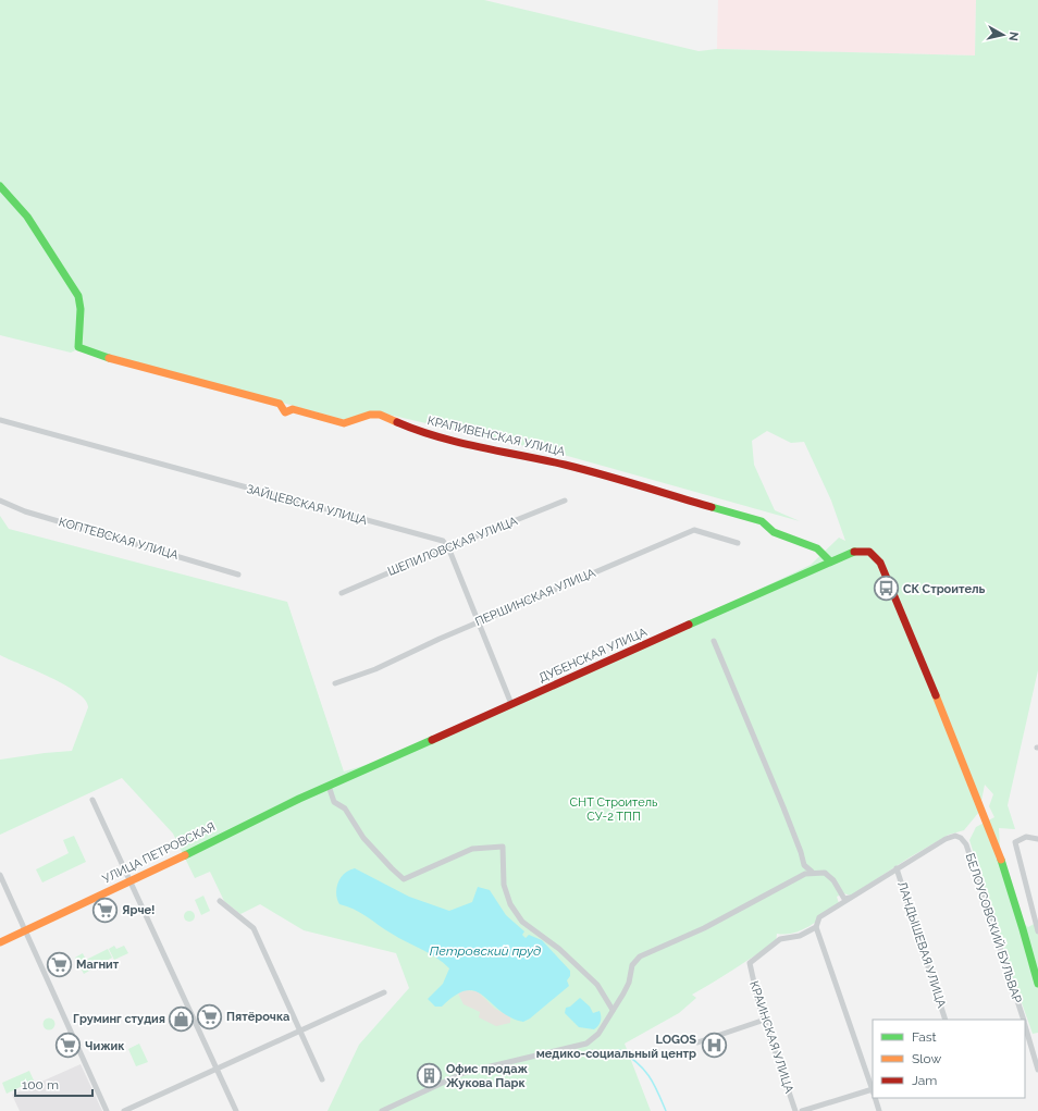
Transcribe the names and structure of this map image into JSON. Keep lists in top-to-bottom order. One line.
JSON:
{"streets":{"street":["КРАПИВЕНСКАЯ УЛИЦА","ЗАЙЦЕВСКАЯ УЛИЦА","КОПТЕВСКАЯ УЛИЦА","ШЕПИЛОВСКАЯ УЛИЦА","ПЕРШИНСКАЯ УЛИЦА","ДУБЕНСКАЯ УЛИЦА","УЛИЦА ПЕТРОВСКАЯ","БЕЛОУСОВСКИЙ БУЛЬВАР","ЛАНДЫШЕВАЯ УЛИЦА","КРАИНСКАЯ УЛИЦА"]},"crossings":[["КРАПИВЕНСКАЯ УЛИЦА","ДУБЕНСКАЯ УЛИЦА"],["ЗАЙЦЕВСКАЯ УЛИЦА","ШЕПИЛОВСКАЯ УЛИЦА"],["ДУБЕНСКАЯ УЛИЦА","УЛИЦА ПЕТРОВСКАЯ"],["БЕЛОУСОВСКИЙ БУЛЬВАР","ЛАНДЫШЕВАЯ УЛИЦА"]],"water":["Петровский пруд"],"parks":["СНТ Строитель СУ-2 ТПП"],"places":{"bus stop":["СК Строитель"],"supermarket":["Ярче!","Магнит","Пятёрочка","Чижик"],"shop":["Груминг студия"],"hospital":["LOGOS медико-социальный центр"],"building":["Офис продаж Жукова Парк"]},"legend":["Fast","Slow","Jam"],"scale_bar":"100 m","north":"right"}
